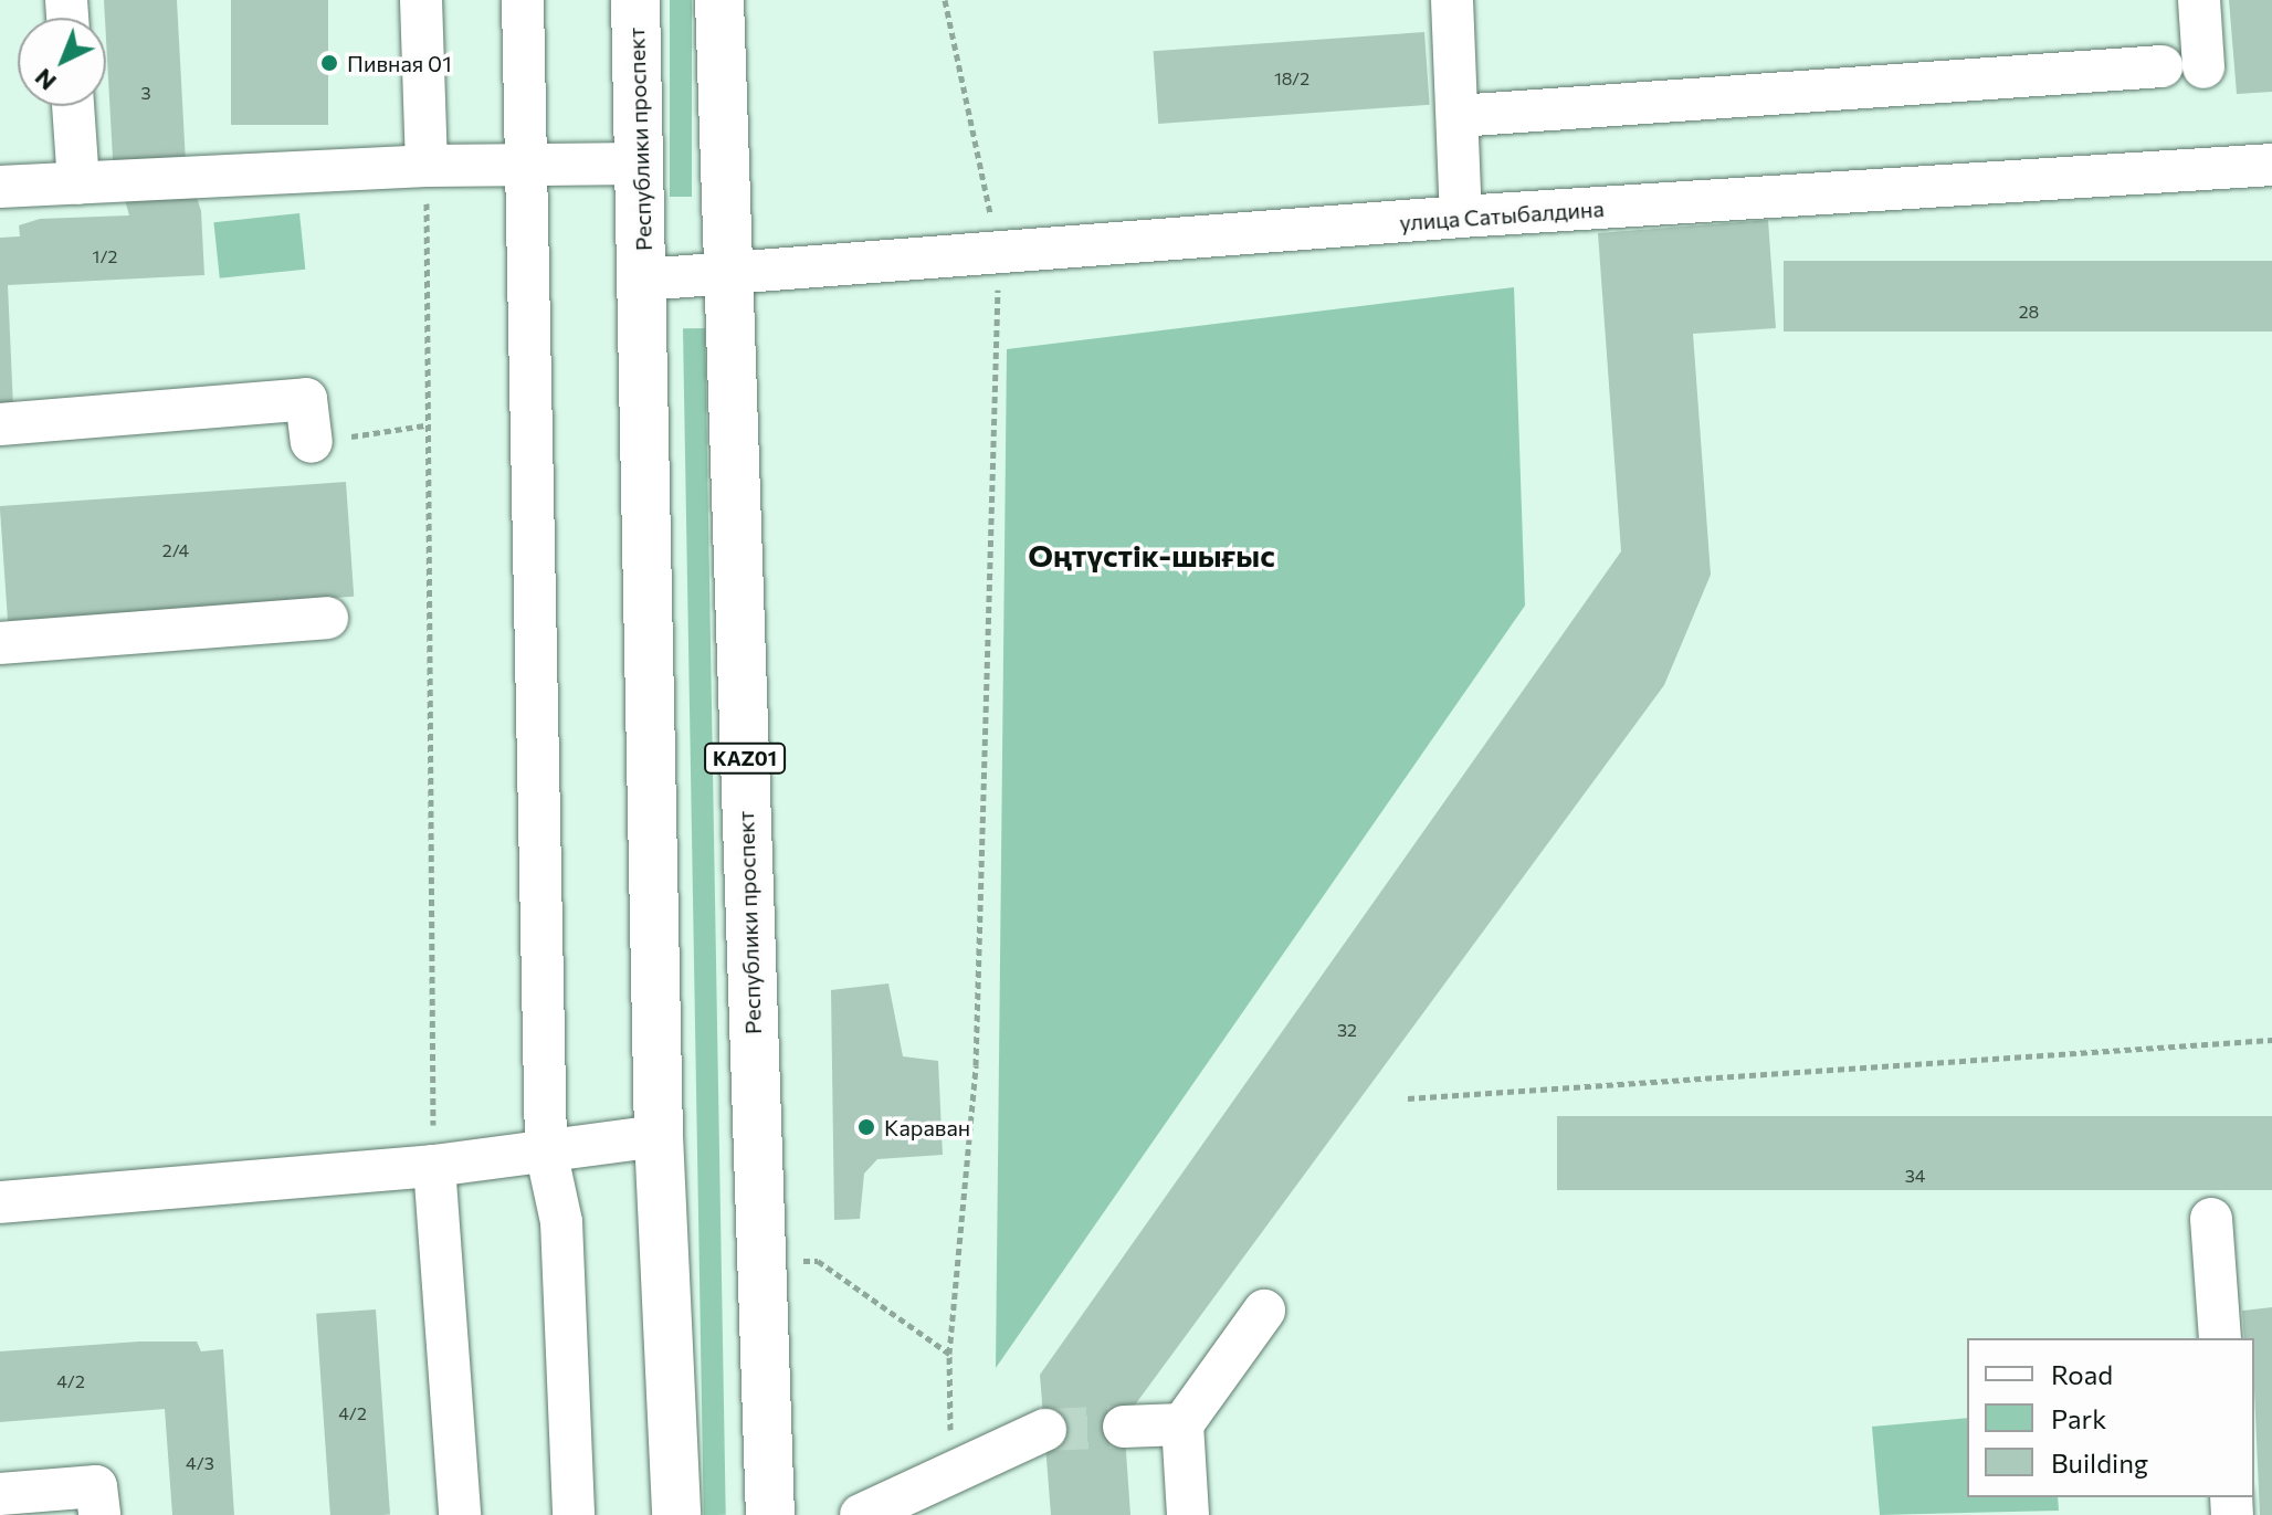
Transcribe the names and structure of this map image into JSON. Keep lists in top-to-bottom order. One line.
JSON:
{"streets":{"highway":["Республики проспект","KАZ01"],"street":["улица Сатыбалдина"]},"crossings":[["Республики проспект","улица Сатыбалдина"]],"districts":["Оңтүстік-шығыс"],"places":["Пивная 01","Караван"],"house_numbers":["18/2","3","1/2","28","2/4","32","34","4/2","4/2","4/3"],"legend":["Road","Park","Building"],"north":"bottom left"}
